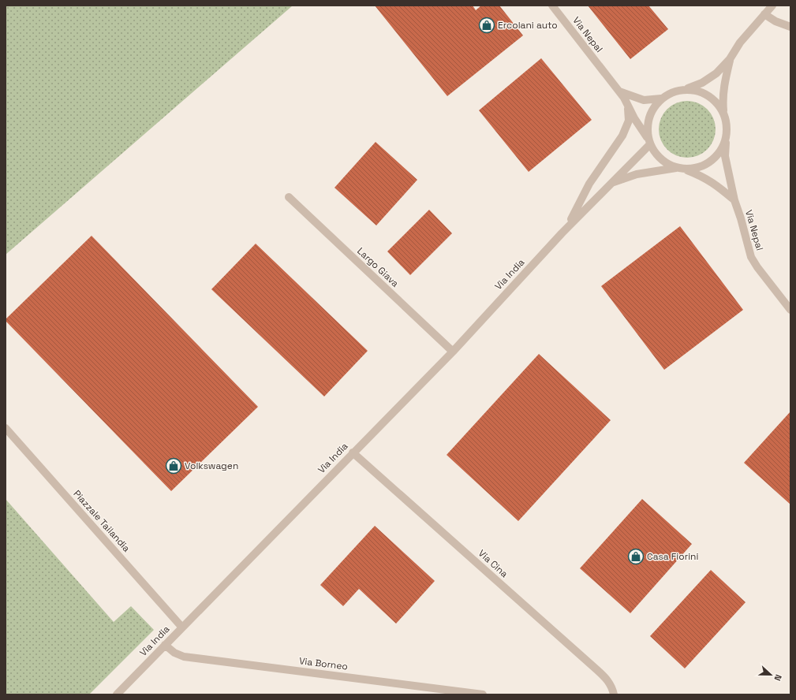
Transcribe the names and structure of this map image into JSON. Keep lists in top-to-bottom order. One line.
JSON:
{"streets":{"street":["Via Nepal","Largo Giava","Via India","Piazzale Tailandia","Via Cina","Via Borneo"]},"crossings":[["Via Nepal","Via India"],["Largo Giava","Via India"],["Via India","Piazzale Tailandia"],["Via India","Via Cina"],["Via India","Via Borneo"]],"places":{"shop":["Ercolani auto","Volkswagen","Casa Fiorini"]},"north":"right"}
